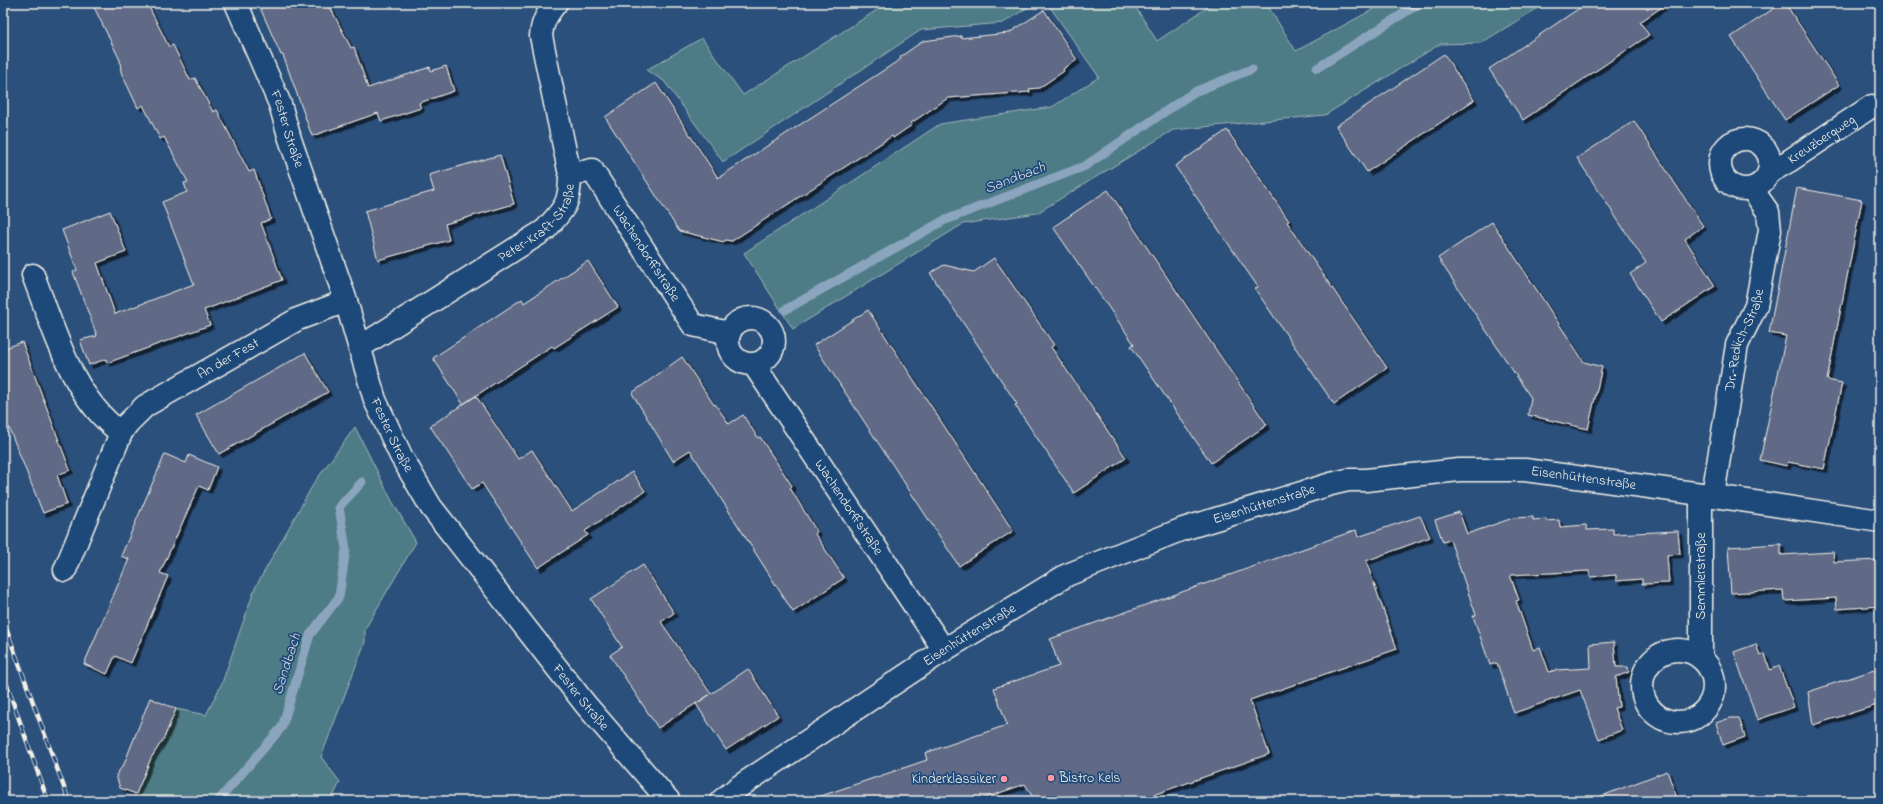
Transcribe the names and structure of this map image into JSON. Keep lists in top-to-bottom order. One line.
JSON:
{"streets":{"street":["Fester Straße","Kreuzbergweg","Peter-Kraft-Straße","Wachendorffstraße","Dr.-Redlich-Straße","An der Fest","Eisenhüttenstraße","Semmlerstraße"]},"crossings":[["Fester Straße","Peter-Kraft-Straße"],["Fester Straße","An der Fest"],["Kreuzbergweg","Dr.-Redlich-Straße"],["Peter-Kraft-Straße","Wachendorffstraße"],["Wachendorffstraße","Eisenhüttenstraße"],["Dr.-Redlich-Straße","Eisenhüttenstraße"],["Dr.-Redlich-Straße","Semmlerstraße"],["Eisenhüttenstraße","Semmlerstraße"]],"water":["Sandbach"],"places":["Bistro Kels","Kinderklassiker"]}
